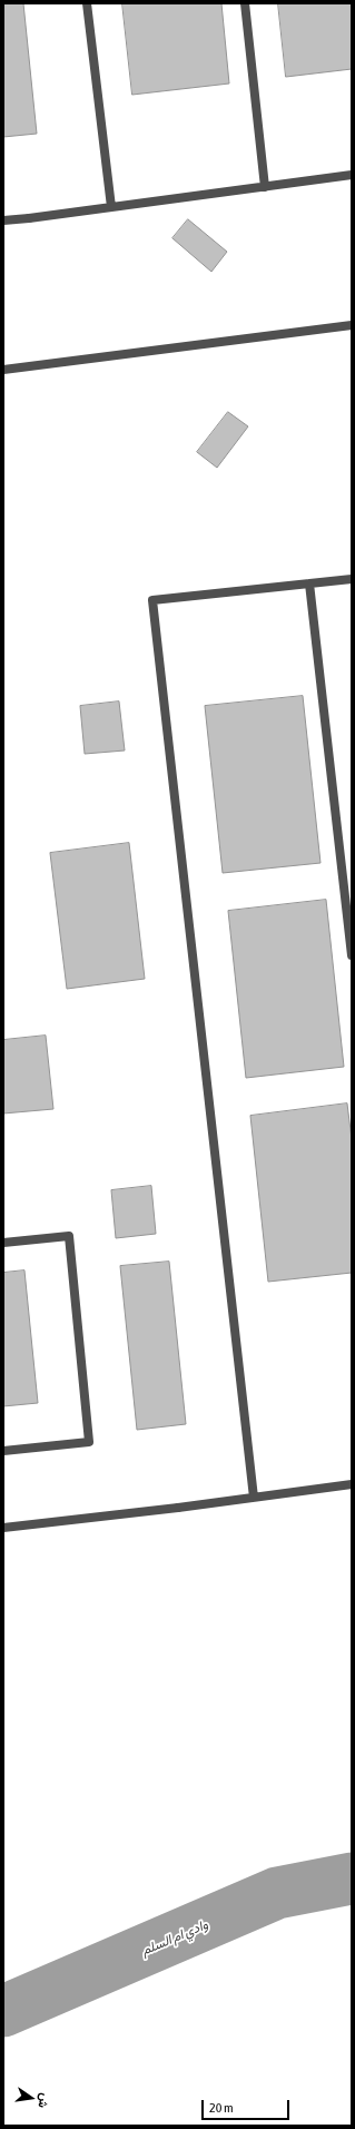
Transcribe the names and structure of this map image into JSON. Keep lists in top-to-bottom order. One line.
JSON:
{"water":["وادي ام السلم"],"scale_bar":"20 m","north":"right"}
